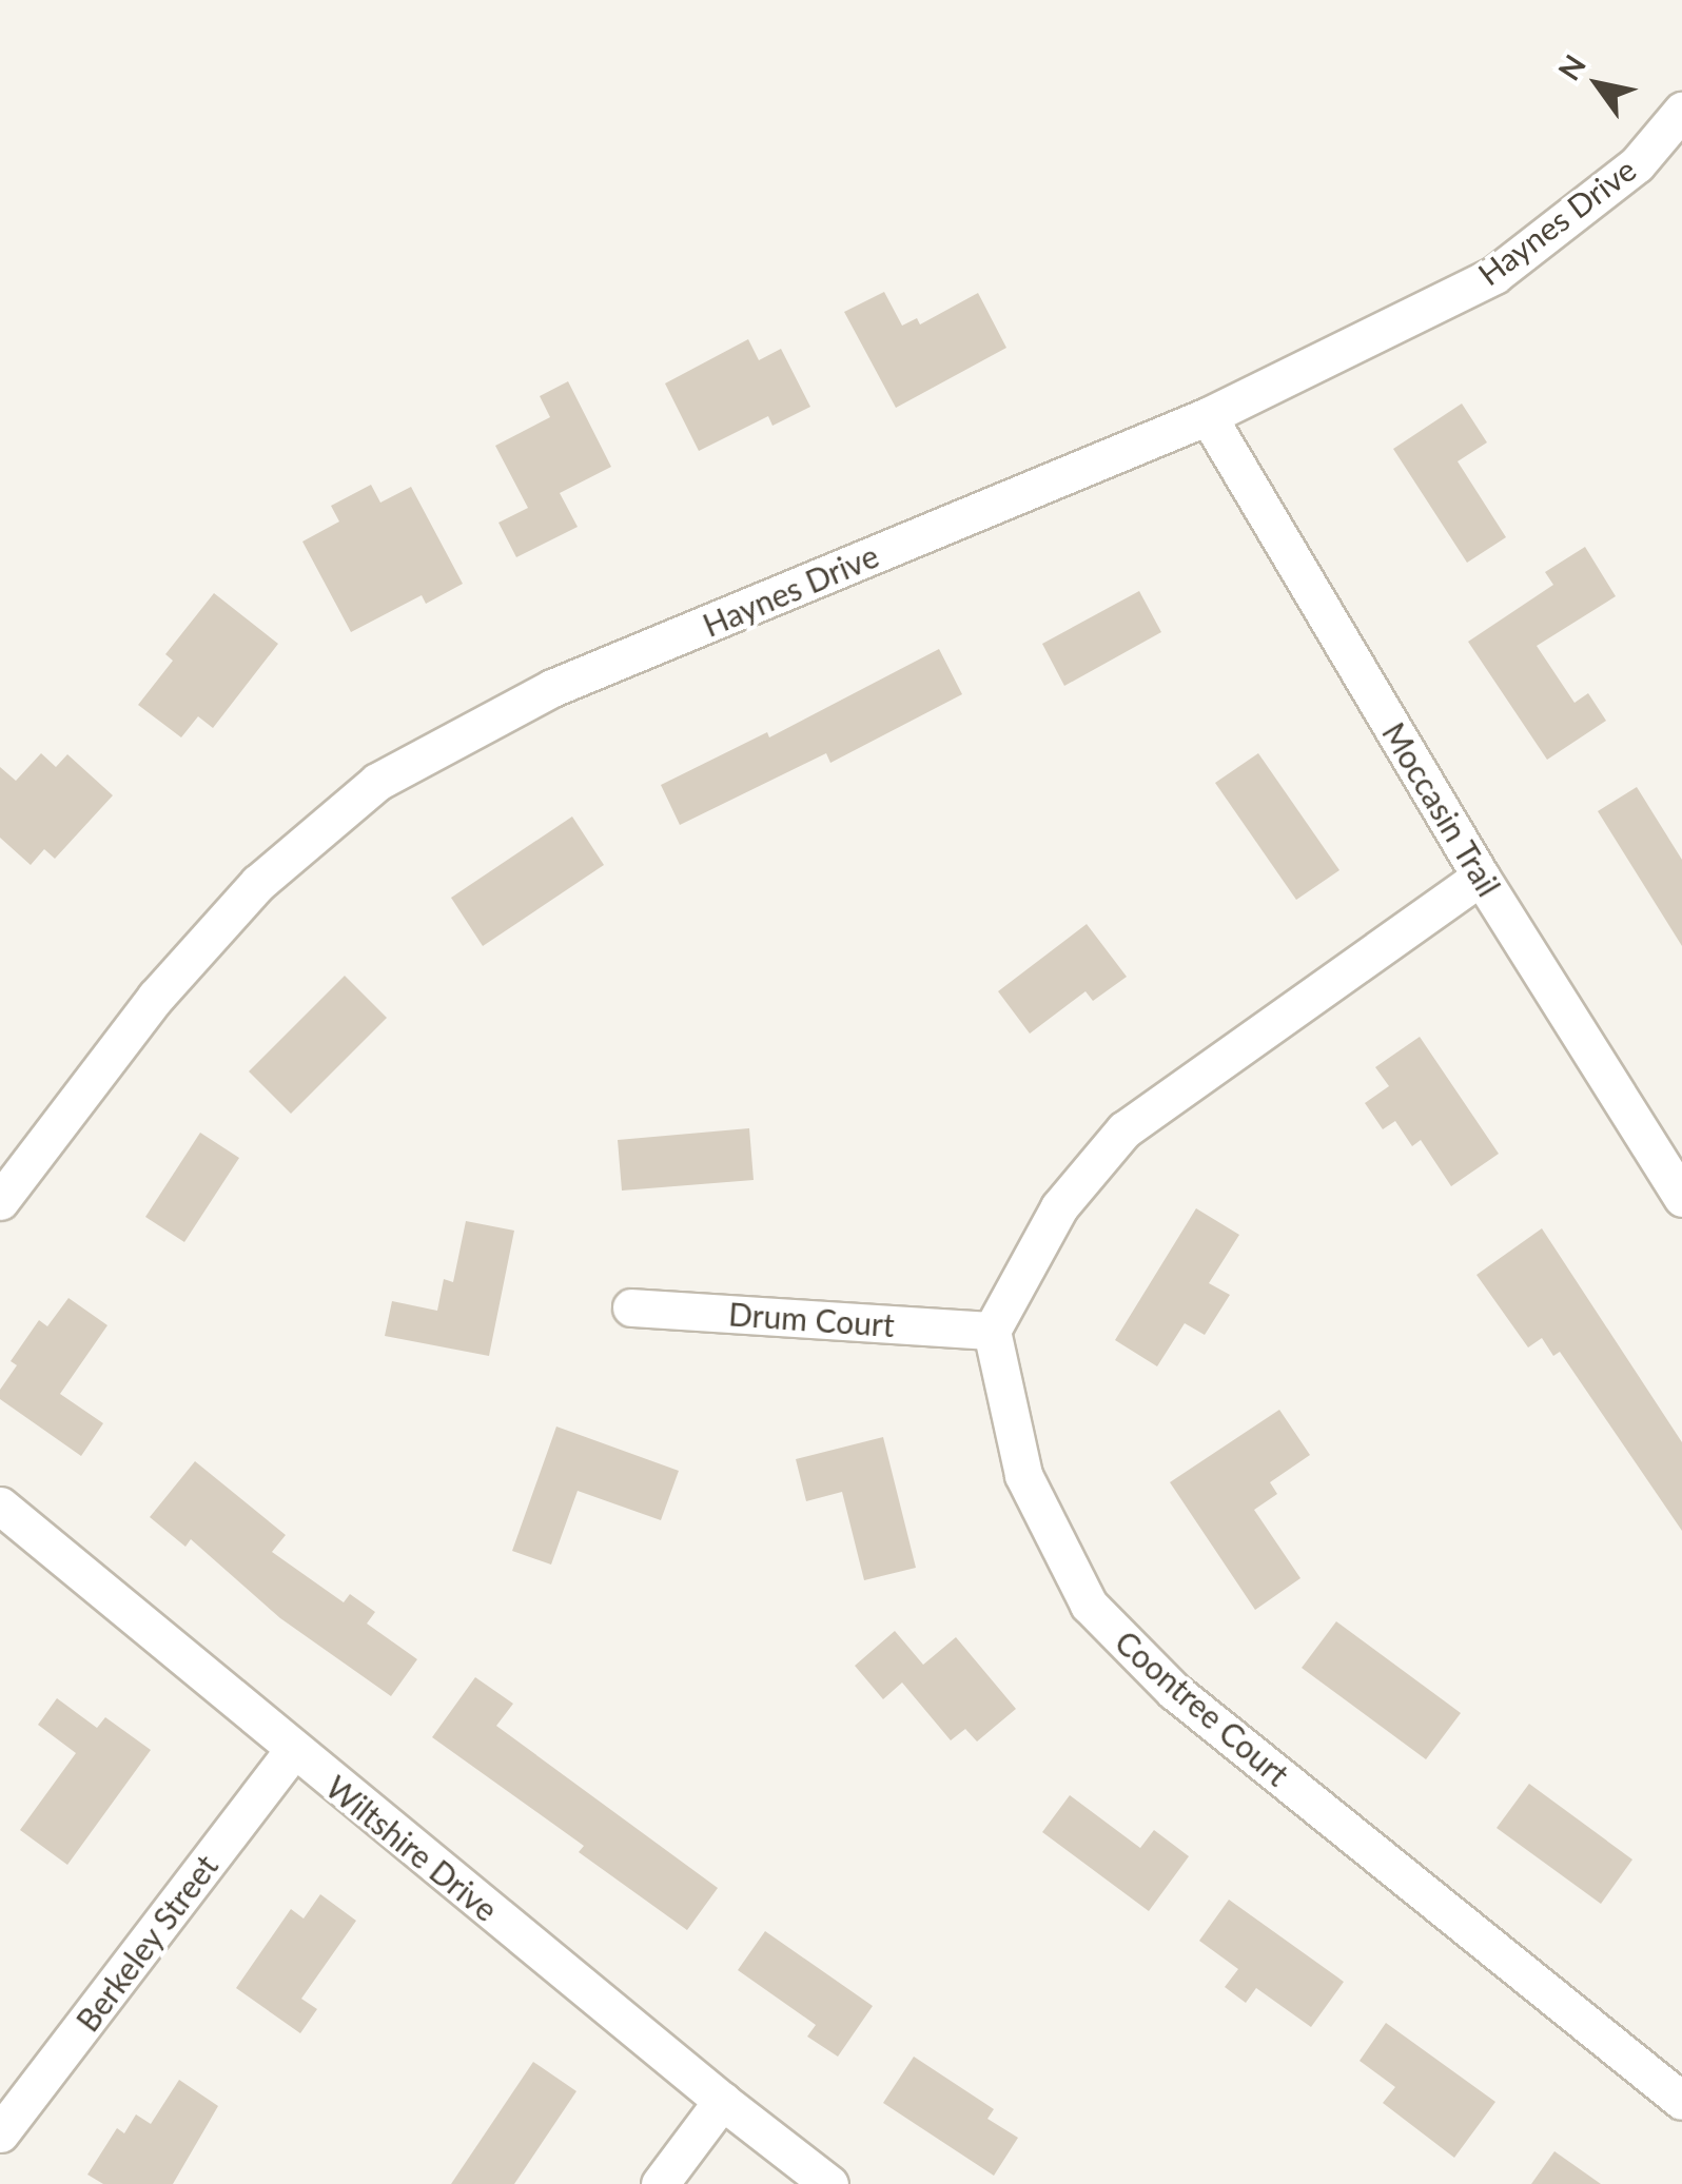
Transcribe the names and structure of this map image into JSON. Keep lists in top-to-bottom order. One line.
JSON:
{"streets":{"street":["Haynes Drive","Moccasin Trail","Drum Court","Coontree Court","Wiltshire Drive","Berkeley Street"]},"crossings":[["Haynes Drive","Moccasin Trail"],["Drum Court","Coontree Court"],["Wiltshire Drive","Berkeley Street"]],"north":"top left"}
